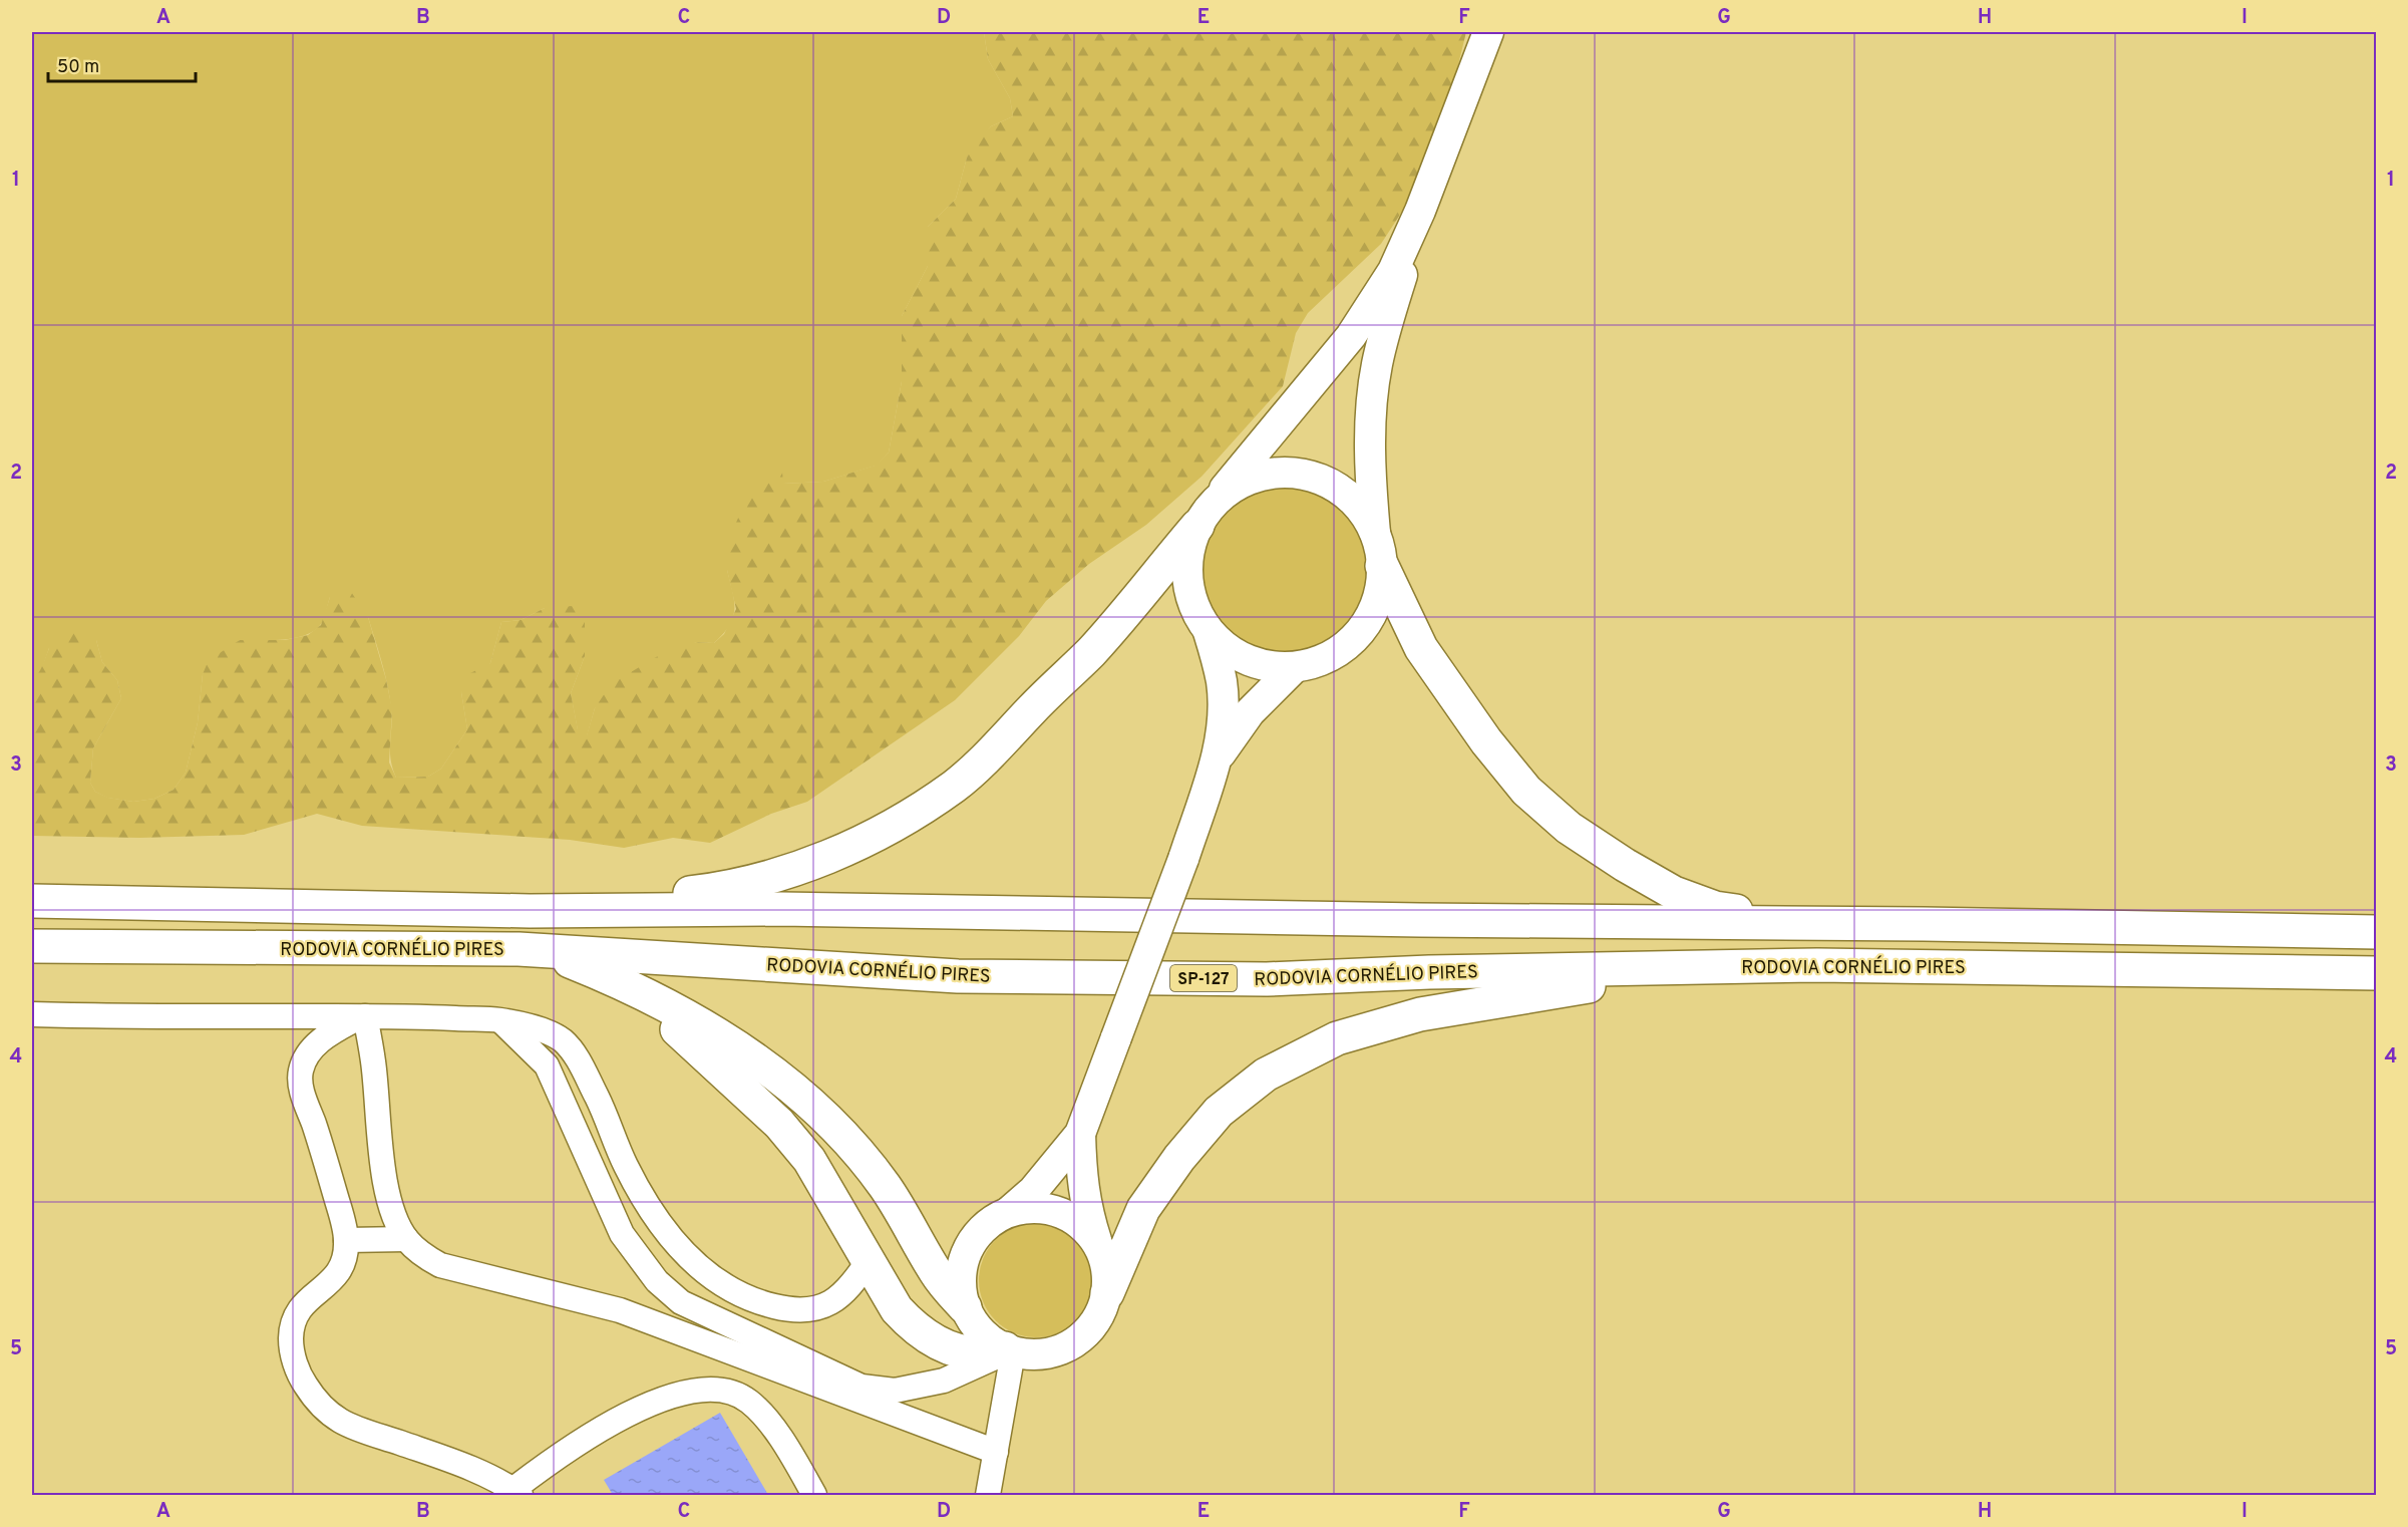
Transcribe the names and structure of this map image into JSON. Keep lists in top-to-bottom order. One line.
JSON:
{"streets":{"highway":["RODOVIA CORNÉLIO PIRES","SP-127"]},"scale_bar":"50 m","grid":{"columns":["A","B","C","D","E","F","G","H","I"],"rows":["1","2","3","4","5"]}}
